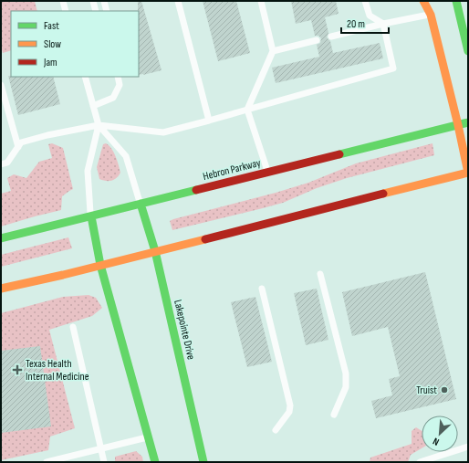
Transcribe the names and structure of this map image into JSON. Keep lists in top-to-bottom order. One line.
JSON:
{"streets":{"main road":["Hebron Parkway","Lakepointe Drive"]},"crossings":[["Hebron Parkway","Lakepointe Drive"]],"places":{"health":["Texas Health Internal Medicine"],"other":["Truist"]},"legend":["Fast","Slow","Jam"],"scale_bar":"20 m","north":"bottom left"}
